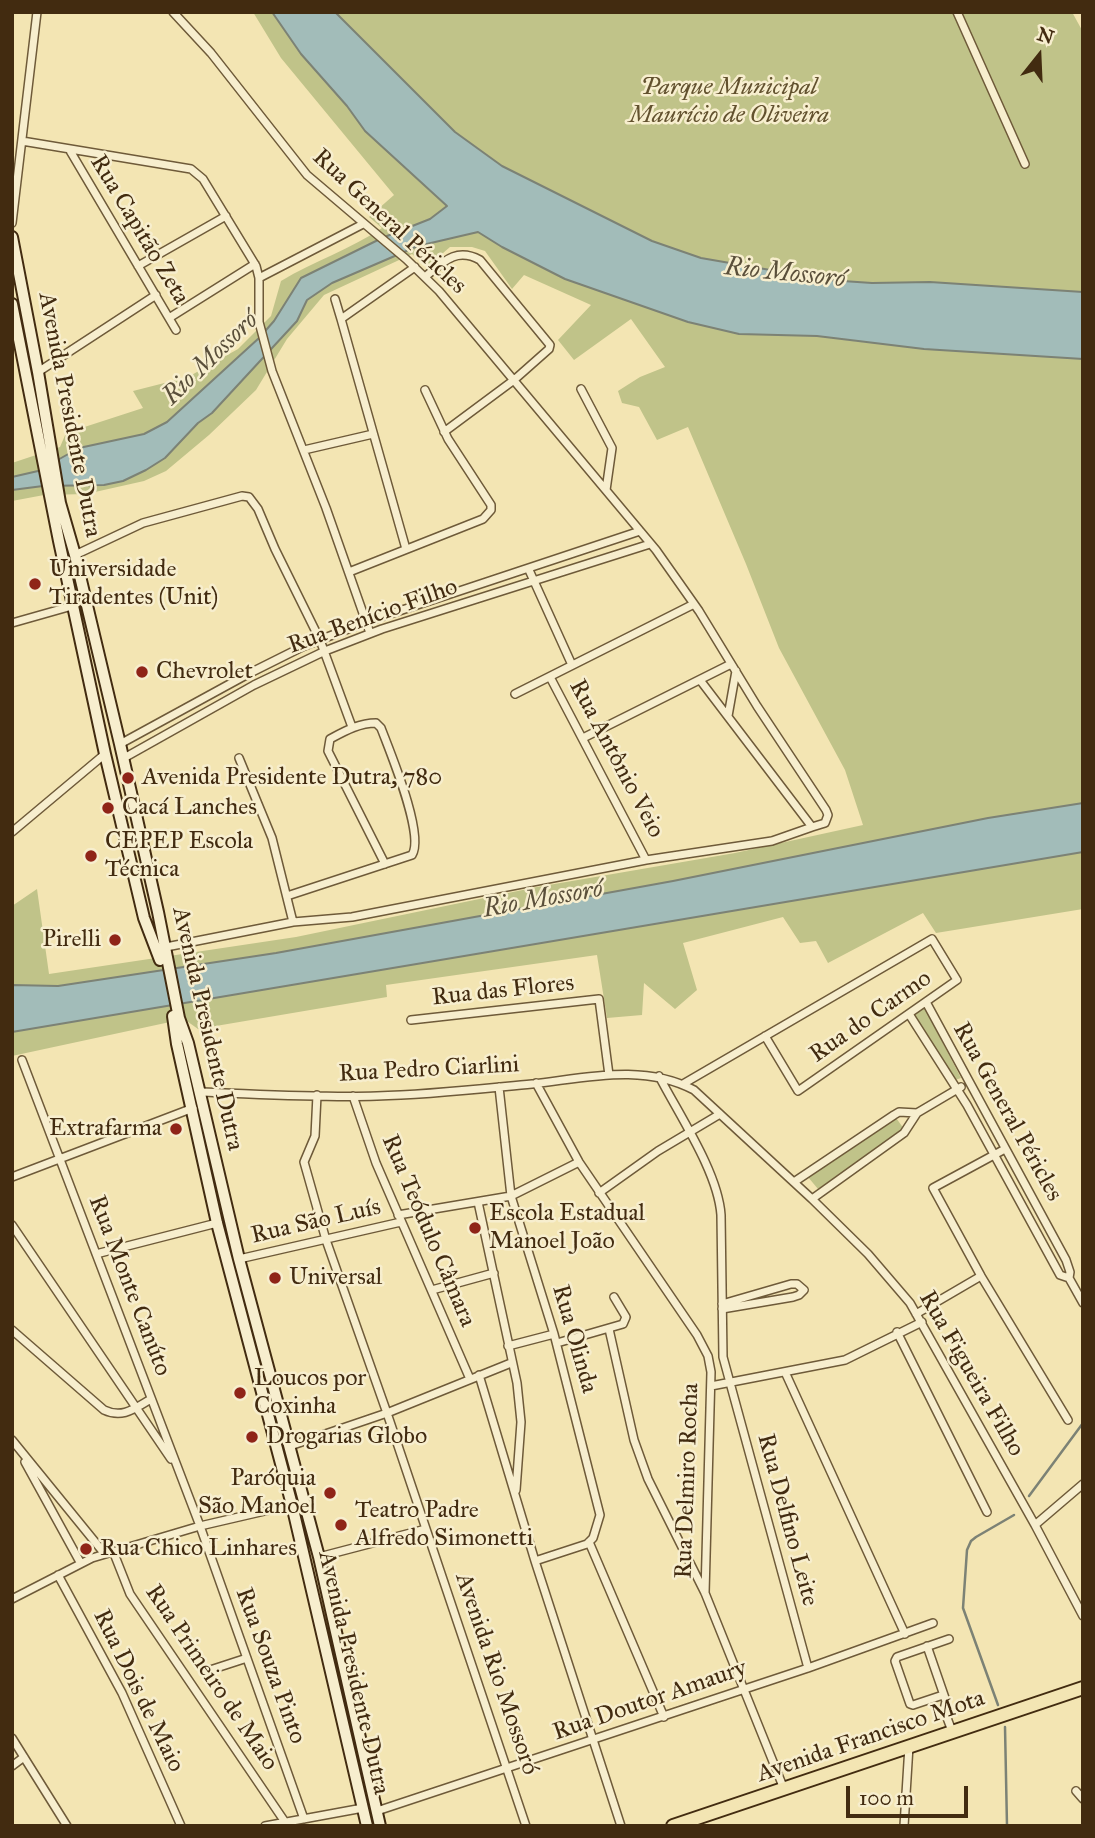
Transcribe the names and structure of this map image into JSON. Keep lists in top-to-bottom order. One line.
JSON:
{"streets":{"main road":["Avenida Presidente Dutra","Avenida Francisco Mota"],"street":["Rua General Péricles","Rua Capitão Zeta","Rua Benício Filho","Rua Antônio Veio","Rua das Flores","Rua do Carmo","Rua Pedro Ciarlini","Rua São Luís","Rua Teódulo Câmara","Rua Monte Canúto","Rua Olinda","Rua Figueira Filho","Rua Delmiro Rocha","Rua Delfino Leite","Rua Souza Pinto","Avenida Rio Mossoró","Rua Primeiro de Maio","Rua Dois de Maio","Rua Doutor Amaury"]},"crossings":[["Rua General Péricles","Rua Benício Filho"],["Rua General Péricles","Rua do Carmo"],["Avenida Presidente Dutra","Rua Benício Filho"],["Avenida Presidente Dutra","Rua Pedro Ciarlini"],["Avenida Presidente Dutra","Rua São Luís"],["Avenida Presidente Dutra","Rua Doutor Amaury"],["Rua Benício Filho","Rua Antônio Veio"],["Rua das Flores","Rua Pedro Ciarlini"],["Rua do Carmo","Rua Figueira Filho"],["Rua Pedro Ciarlini","Rua Teódulo Câmara"],["Rua Pedro Ciarlini","Rua Olinda"],["Rua Pedro Ciarlini","Rua Figueira Filho"],["Rua Pedro Ciarlini","Rua Delmiro Rocha"],["Rua Pedro Ciarlini","Rua Delfino Leite"],["Rua Pedro Ciarlini","Avenida Rio Mossoró"],["Rua São Luís","Rua Teódulo Câmara"],["Rua São Luís","Rua Olinda"],["Rua São Luís","Rua Delmiro Rocha"],["Rua São Luís","Avenida Rio Mossoró"],["Rua Monte Canúto","Rua Souza Pinto"],["Rua Figueira Filho","Rua Delfino Leite"],["Rua Delfino Leite","Rua Doutor Amaury"],["Avenida Rio Mossoró","Rua Doutor Amaury"]],"water":["Rio Mossoró"],"parks":["Parque Municipal Maurício de Oliveira"],"places":["Universidade Tiradentes (Unit)","Chevrolet","Avenida Presidente Dutra, 780","Cacá Lanches","CEPEP Escola Técnica","Pirelli","Extrafarma","Escola Estadual Manoel João","Universal","Loucos por Coxinha","Drogarias Globo","Paróquia São Manoel","Teatro Padre Alfredo Simonetti","Rua Chico Linhares"],"scale_bar":"100 m","north":"top"}
